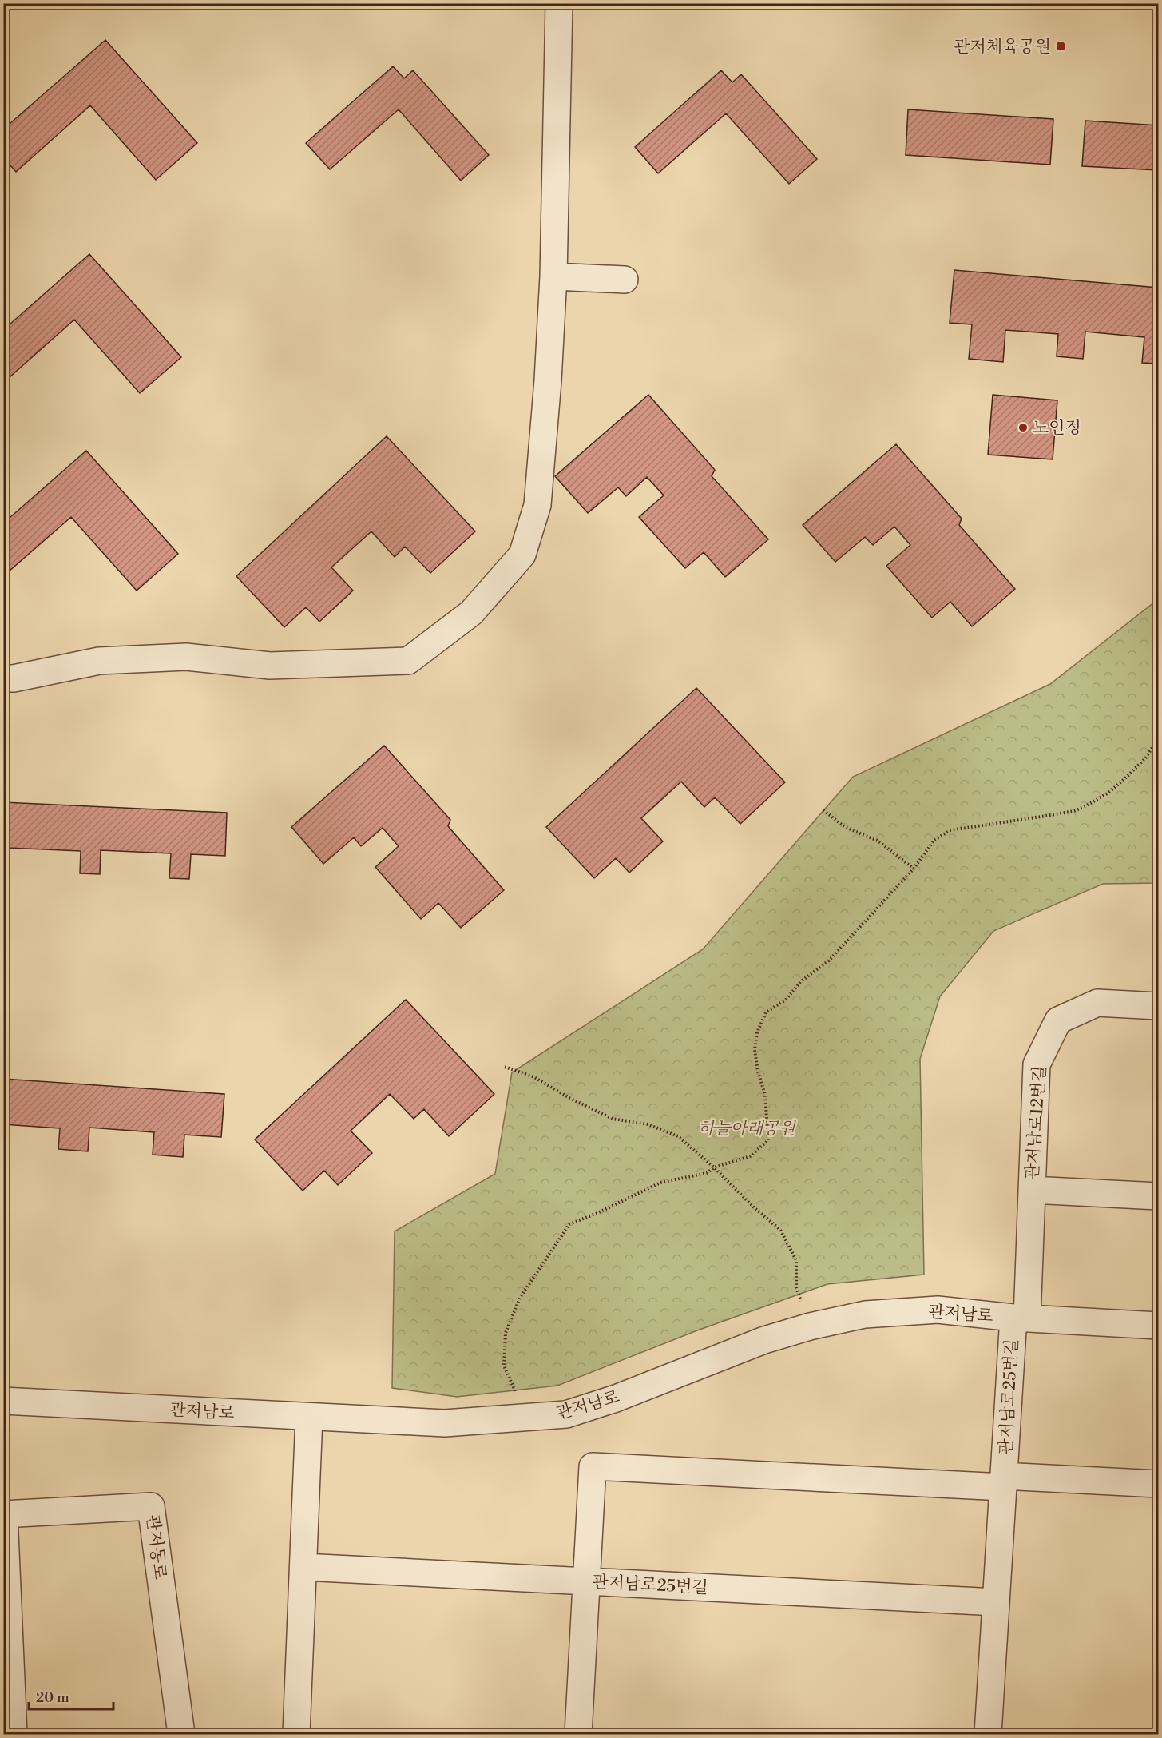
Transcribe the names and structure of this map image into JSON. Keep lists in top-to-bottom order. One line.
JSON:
{"streets":{"street":["관저남로12번길","관저남로","관저남로25번길","관저동로"]},"crossings":[["관저남로12번길","관저남로"],["관저남로12번길","관저남로25번길"],["관저남로","관저남로25번길"]],"parks":["하늘아래공원"],"places":{"transit":["관저체육공원"],"other":["노인정"]},"scale_bar":"20 m"}
